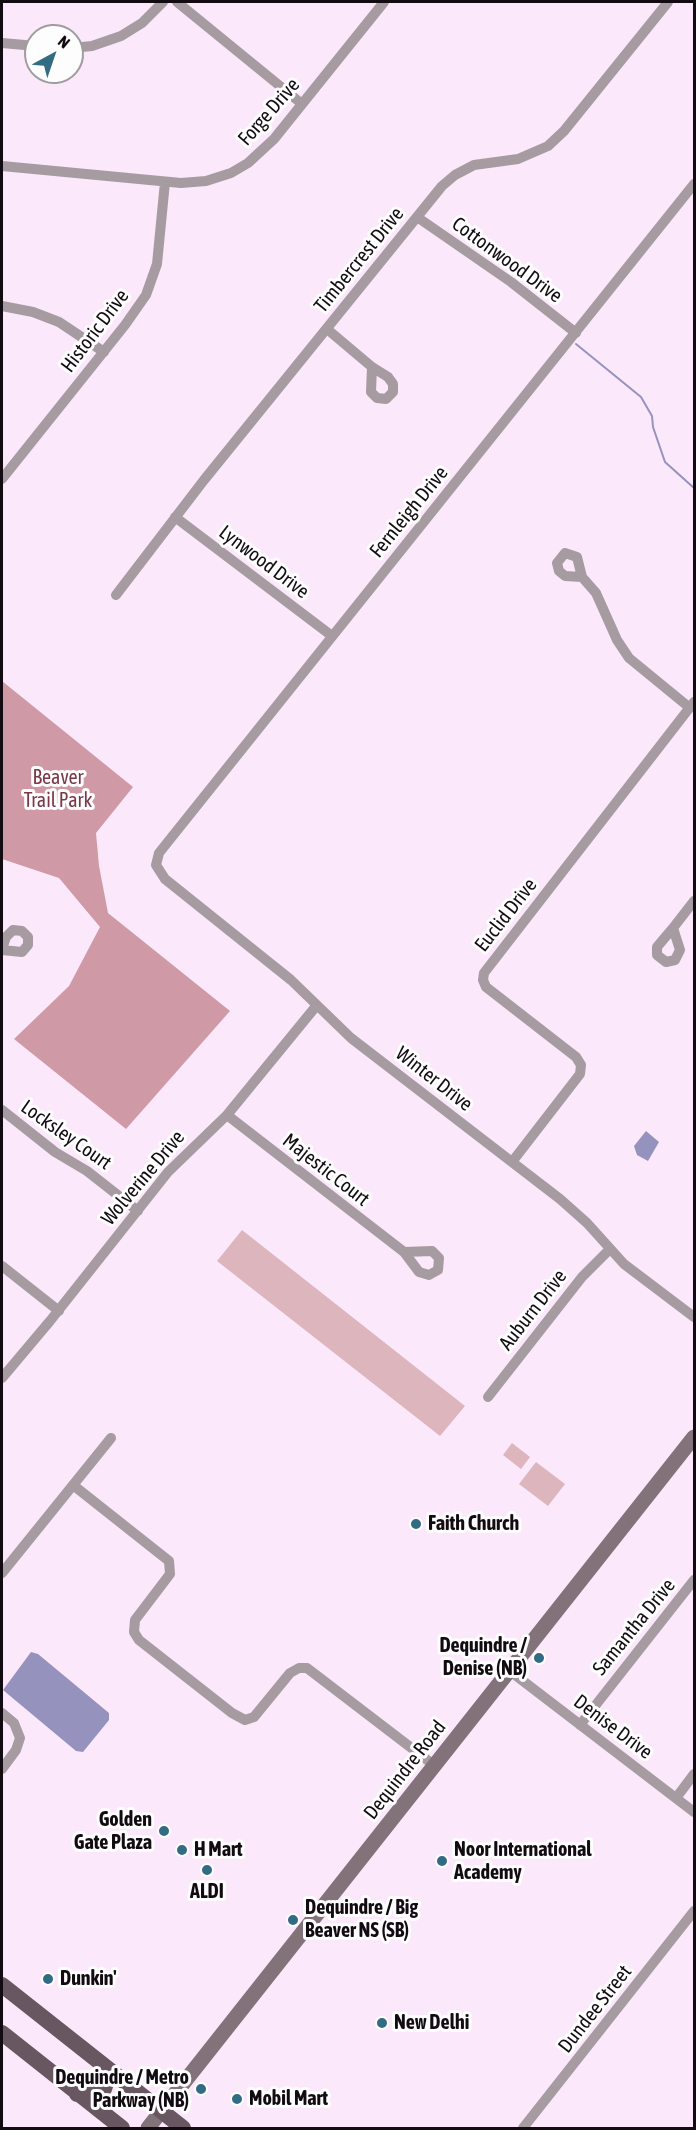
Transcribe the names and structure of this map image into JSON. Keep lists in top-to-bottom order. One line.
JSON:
{"streets":{"main road":["Dequindre Road"],"street":["Forge Drive","Timbercrest Drive","Cottonwood Drive","Historic Drive","Fernleigh Drive","Lynwood Drive","Euclid Drive","Winter Drive","Locksley Court","Majestic Court","Wolverine Drive","Auburn Drive","Samantha Drive","Denise Drive","Dundee Street"]},"crossings":[["Forge Drive","Historic Drive"],["Timbercrest Drive","Cottonwood Drive"],["Timbercrest Drive","Lynwood Drive"],["Cottonwood Drive","Fernleigh Drive"],["Fernleigh Drive","Lynwood Drive"],["Fernleigh Drive","Winter Drive"],["Euclid Drive","Winter Drive"],["Winter Drive","Wolverine Drive"],["Winter Drive","Auburn Drive"],["Locksley Court","Wolverine Drive"],["Majestic Court","Wolverine Drive"],["Samantha Drive","Denise Drive"],["Denise Drive","Dequindre Road"]],"parks":["Beaver Trail Park"],"places":["Faith Church","Dequindre / Denise (NB)","Golden Gate Plaza","H Mart","Noor International Academy","ALDI","Dequindre / Big Beaver NS (SB)","Dunkin'","New Delhi","Dequindre / Metro Parkway (NB)","Mobil Mart"],"north":"top right"}
